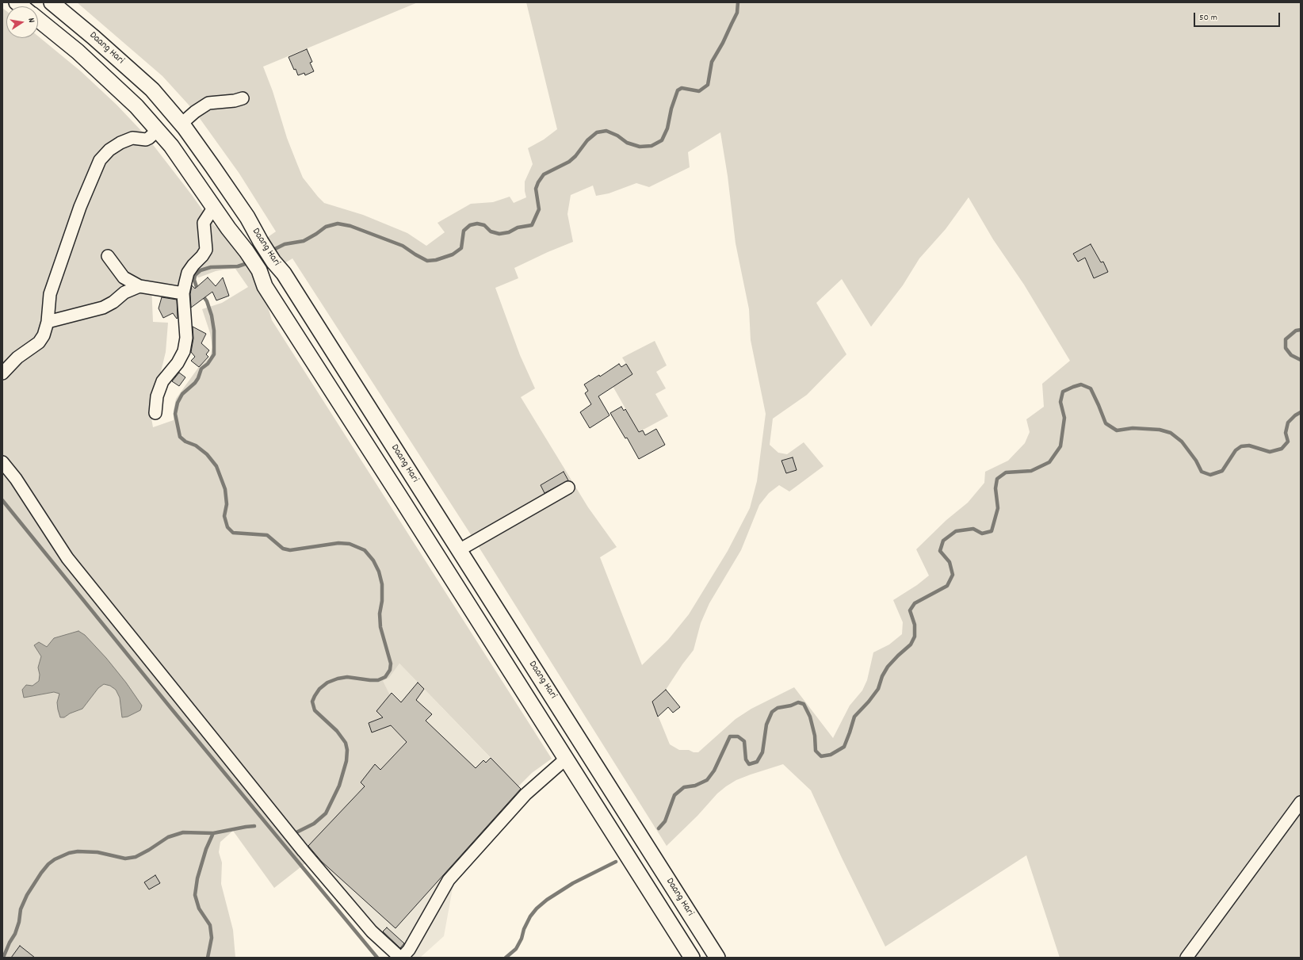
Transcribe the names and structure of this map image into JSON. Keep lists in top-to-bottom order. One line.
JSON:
{"streets":{"main road":["Daang Hari"]},"scale_bar":"50 m","north":"right"}
